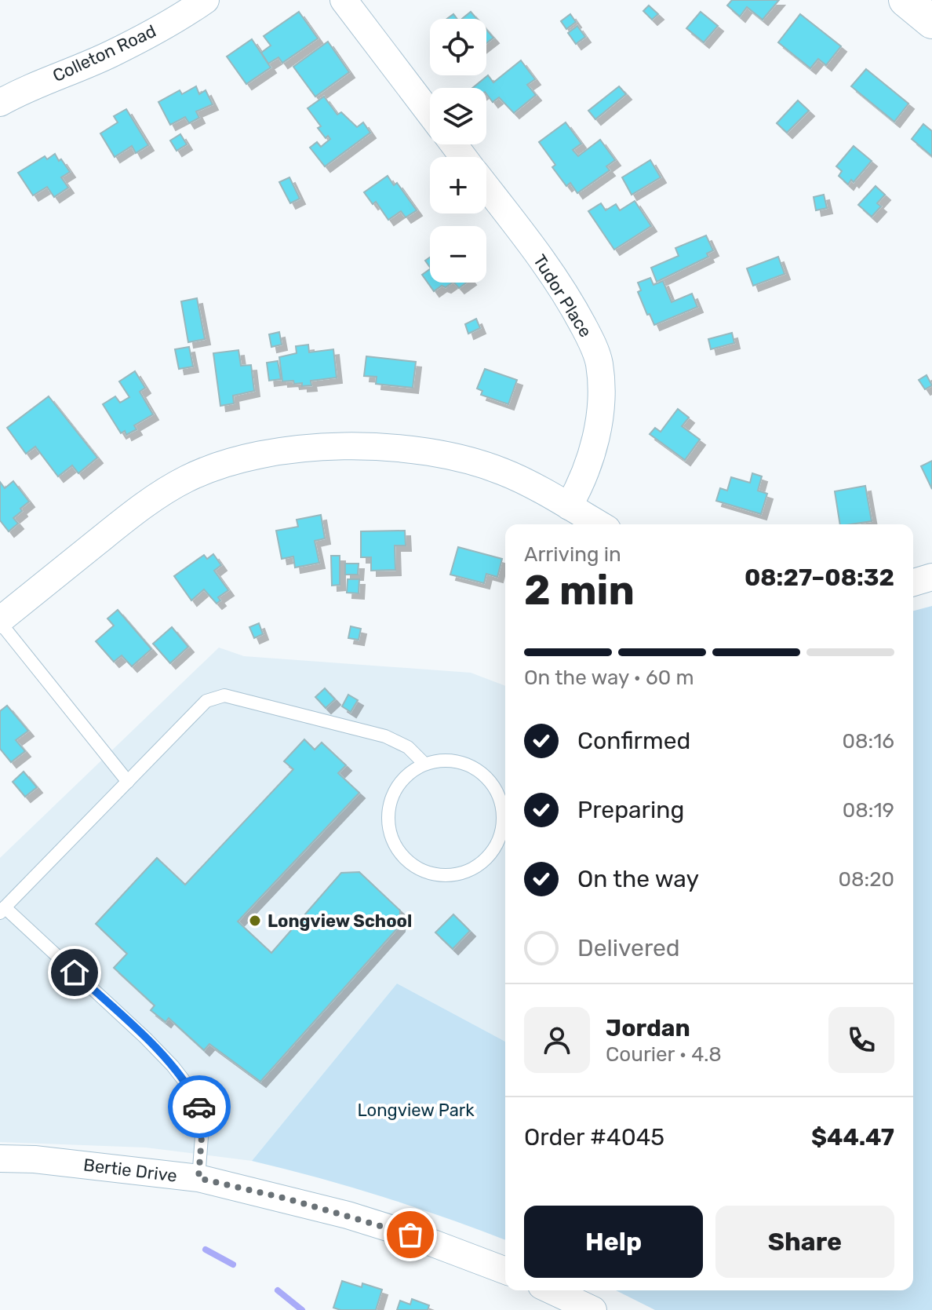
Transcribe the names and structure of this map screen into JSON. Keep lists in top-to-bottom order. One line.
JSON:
{"streets":{"street":["Colleton Road","Tudor Place","Bertie Drive"]},"parks":["Longview Park"],"places":["Longview School"],"page":{"map_buttons":["+","−"],"heading":["2 min","Arriving in","08:27–08:32"],"panel":["Jordan","Courier · 4.8","Order #4045","$44.47"],"bar":"On the way · 60 m","list":[["Confirmed","08:16"],["Preparing","08:19"],["On the way","08:20"],"Delivered"],"buttons":["Help","Share"]}}
